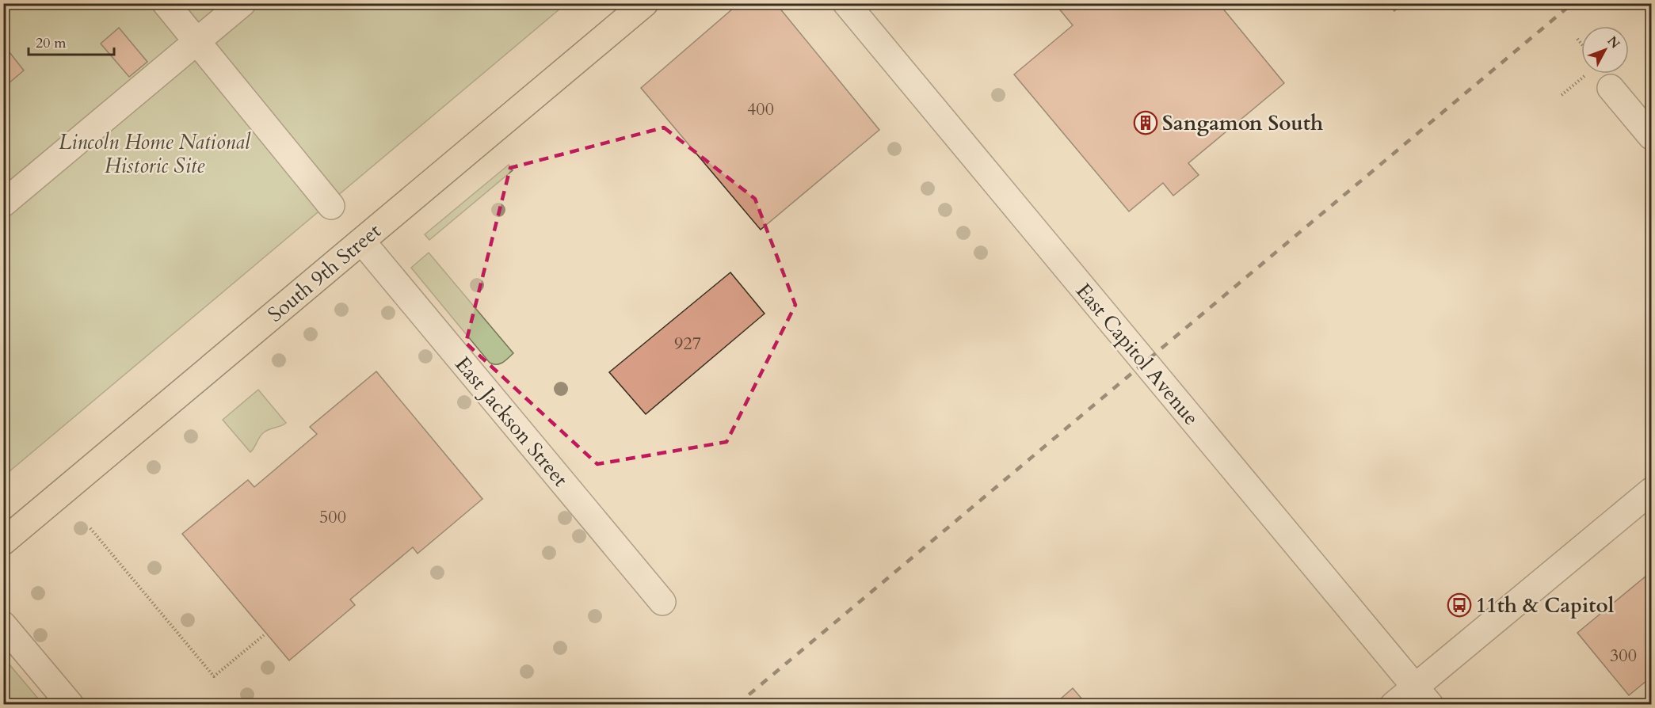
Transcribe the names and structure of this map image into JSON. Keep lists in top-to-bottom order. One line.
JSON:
{"streets":{"main road":["South 9th Street"],"street":["East Capitol Avenue","East Jackson Street"]},"crossings":[["South 9th Street","East Jackson Street"]],"parks":["Lincoln Home National Historic Site"],"places":{"building":["Sangamon South"],"bus stop":["11th & Capitol"]},"house_numbers":["400","927","500","300"],"scale_bar":"20 m","north":"top right"}
